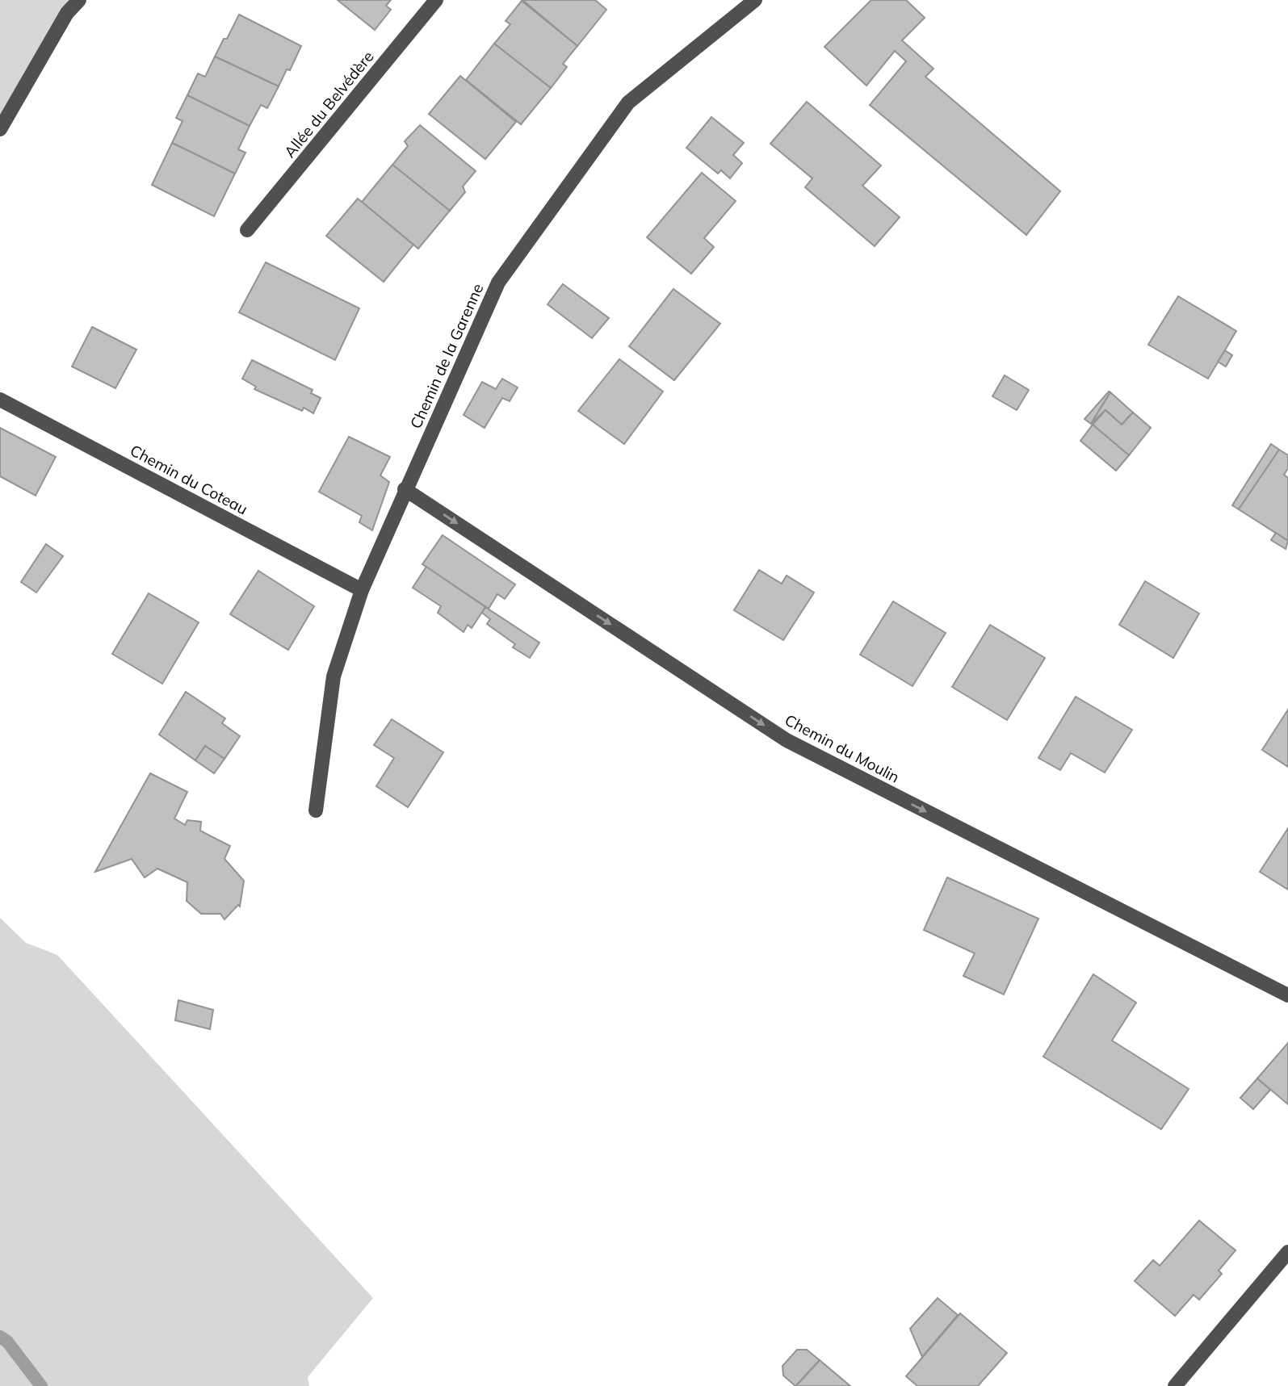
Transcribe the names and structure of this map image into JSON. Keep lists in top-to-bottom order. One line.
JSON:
{"streets":{"street":["Allée du Belvédère","Chemin de la Garenne","Chemin du Coteau","Chemin du Moulin"]},"crossings":[["Chemin de la Garenne","Chemin du Coteau"],["Chemin de la Garenne","Chemin du Moulin"]],"one_way":["Chemin du Moulin"]}
